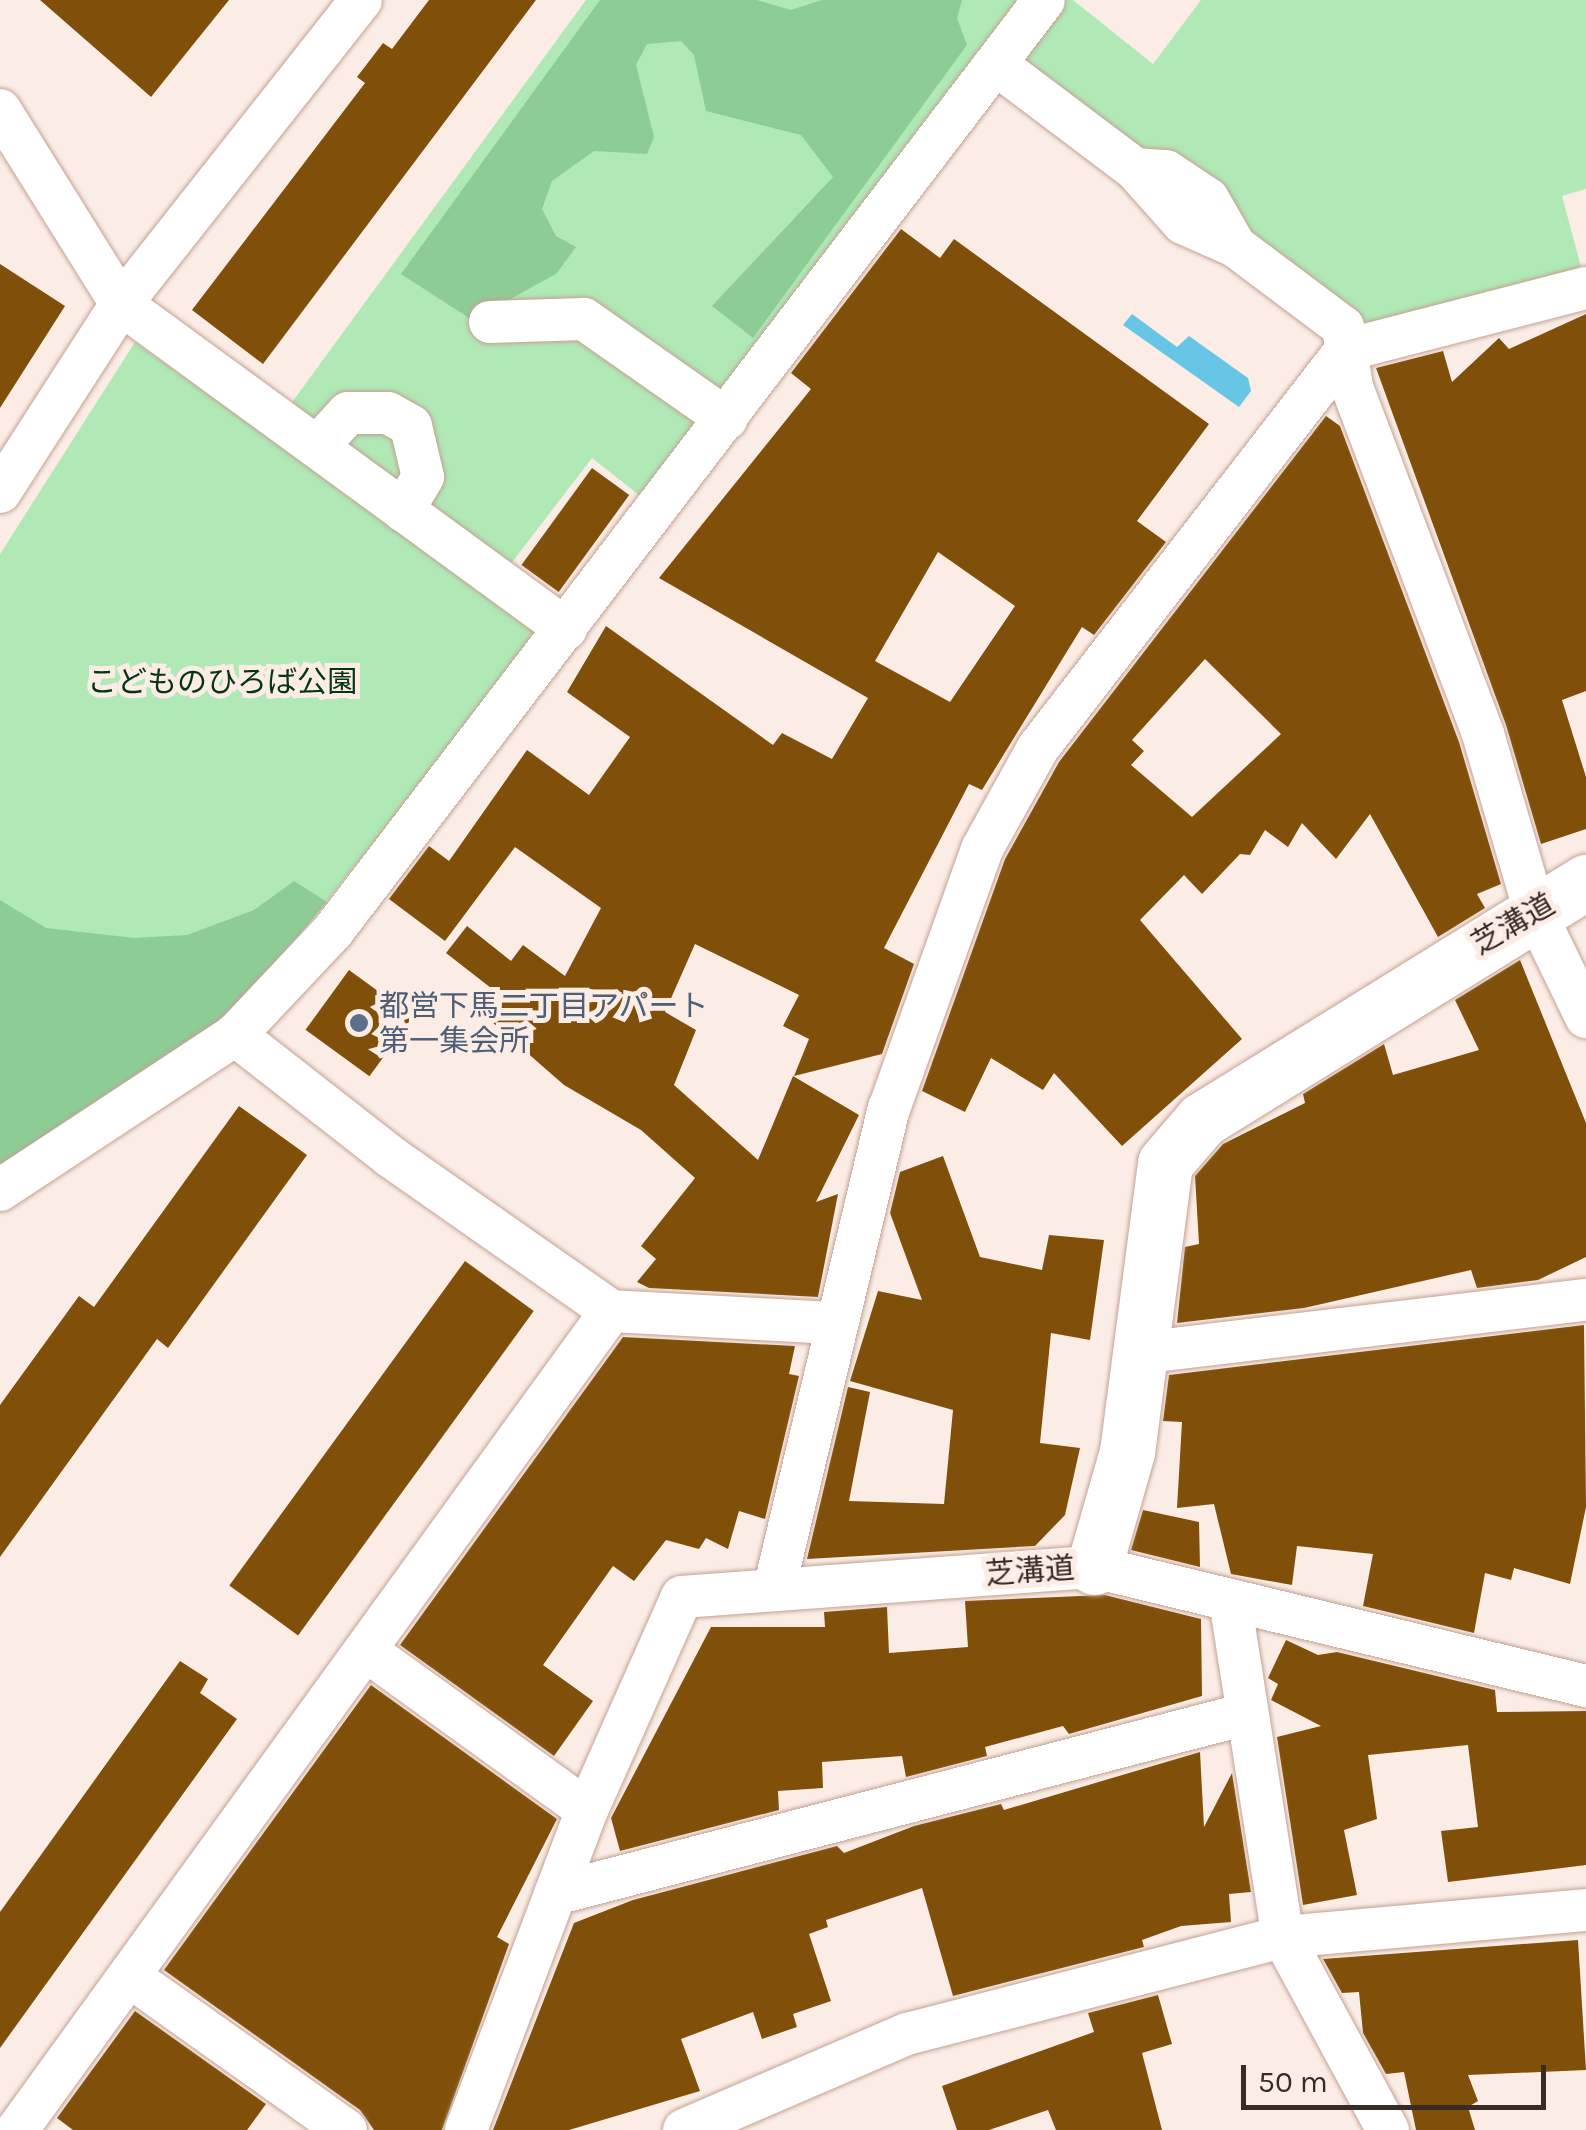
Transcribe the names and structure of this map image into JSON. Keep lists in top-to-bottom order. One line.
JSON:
{"streets":{"street":["芝溝道"]},"parks":["こどものひろば公園"],"places":["都営下馬二丁目アパート 第一集会所"],"scale_bar":"50 m"}
